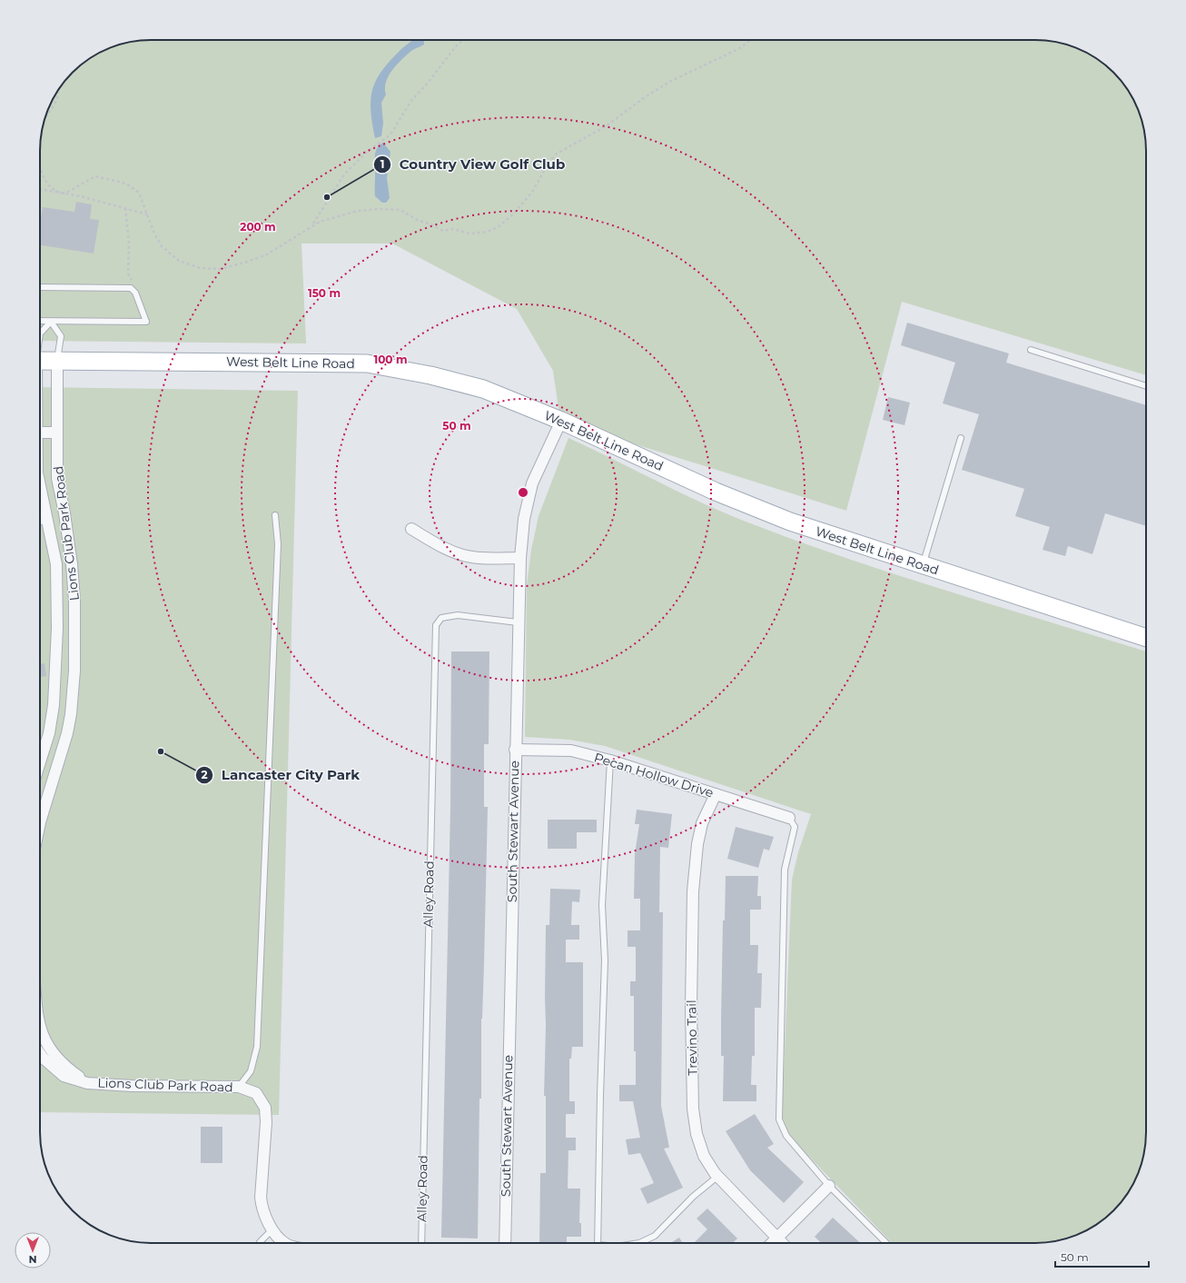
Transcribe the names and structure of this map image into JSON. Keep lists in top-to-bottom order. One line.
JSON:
{"streets":{"main road":["West Belt Line Road"],"street":["Lions Club Park Road","Pecan Hollow Drive","South Stewart Avenue","Trevino Trail"],"lane":["Alley Road"]},"crossings":[["West Belt Line Road","Lions Club Park Road"],["West Belt Line Road","South Stewart Avenue"],["Pecan Hollow Drive","South Stewart Avenue"],["Pecan Hollow Drive","Trevino Trail"],["South Stewart Avenue","Alley Road"]],"places":["Country View Golf Club","Lancaster City Park"],"scale_bar":"50 m","north":"bottom","rings":["200 m","150 m","100 m","50 m"]}
